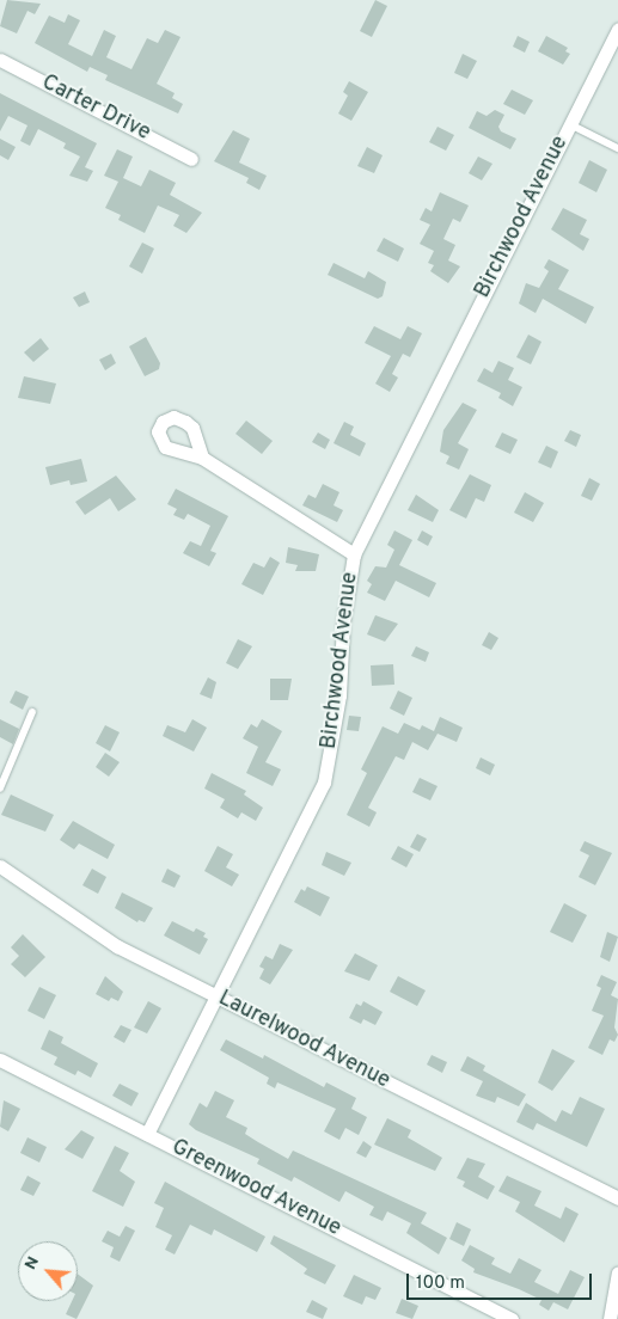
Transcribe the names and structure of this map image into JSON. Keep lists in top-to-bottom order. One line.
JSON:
{"streets":{"street":["Carter Drive","Birchwood Avenue","Laurelwood Avenue","Greenwood Avenue"]},"crossings":[["Birchwood Avenue","Laurelwood Avenue"],["Birchwood Avenue","Greenwood Avenue"]],"scale_bar":"100 m","north":"top left"}
